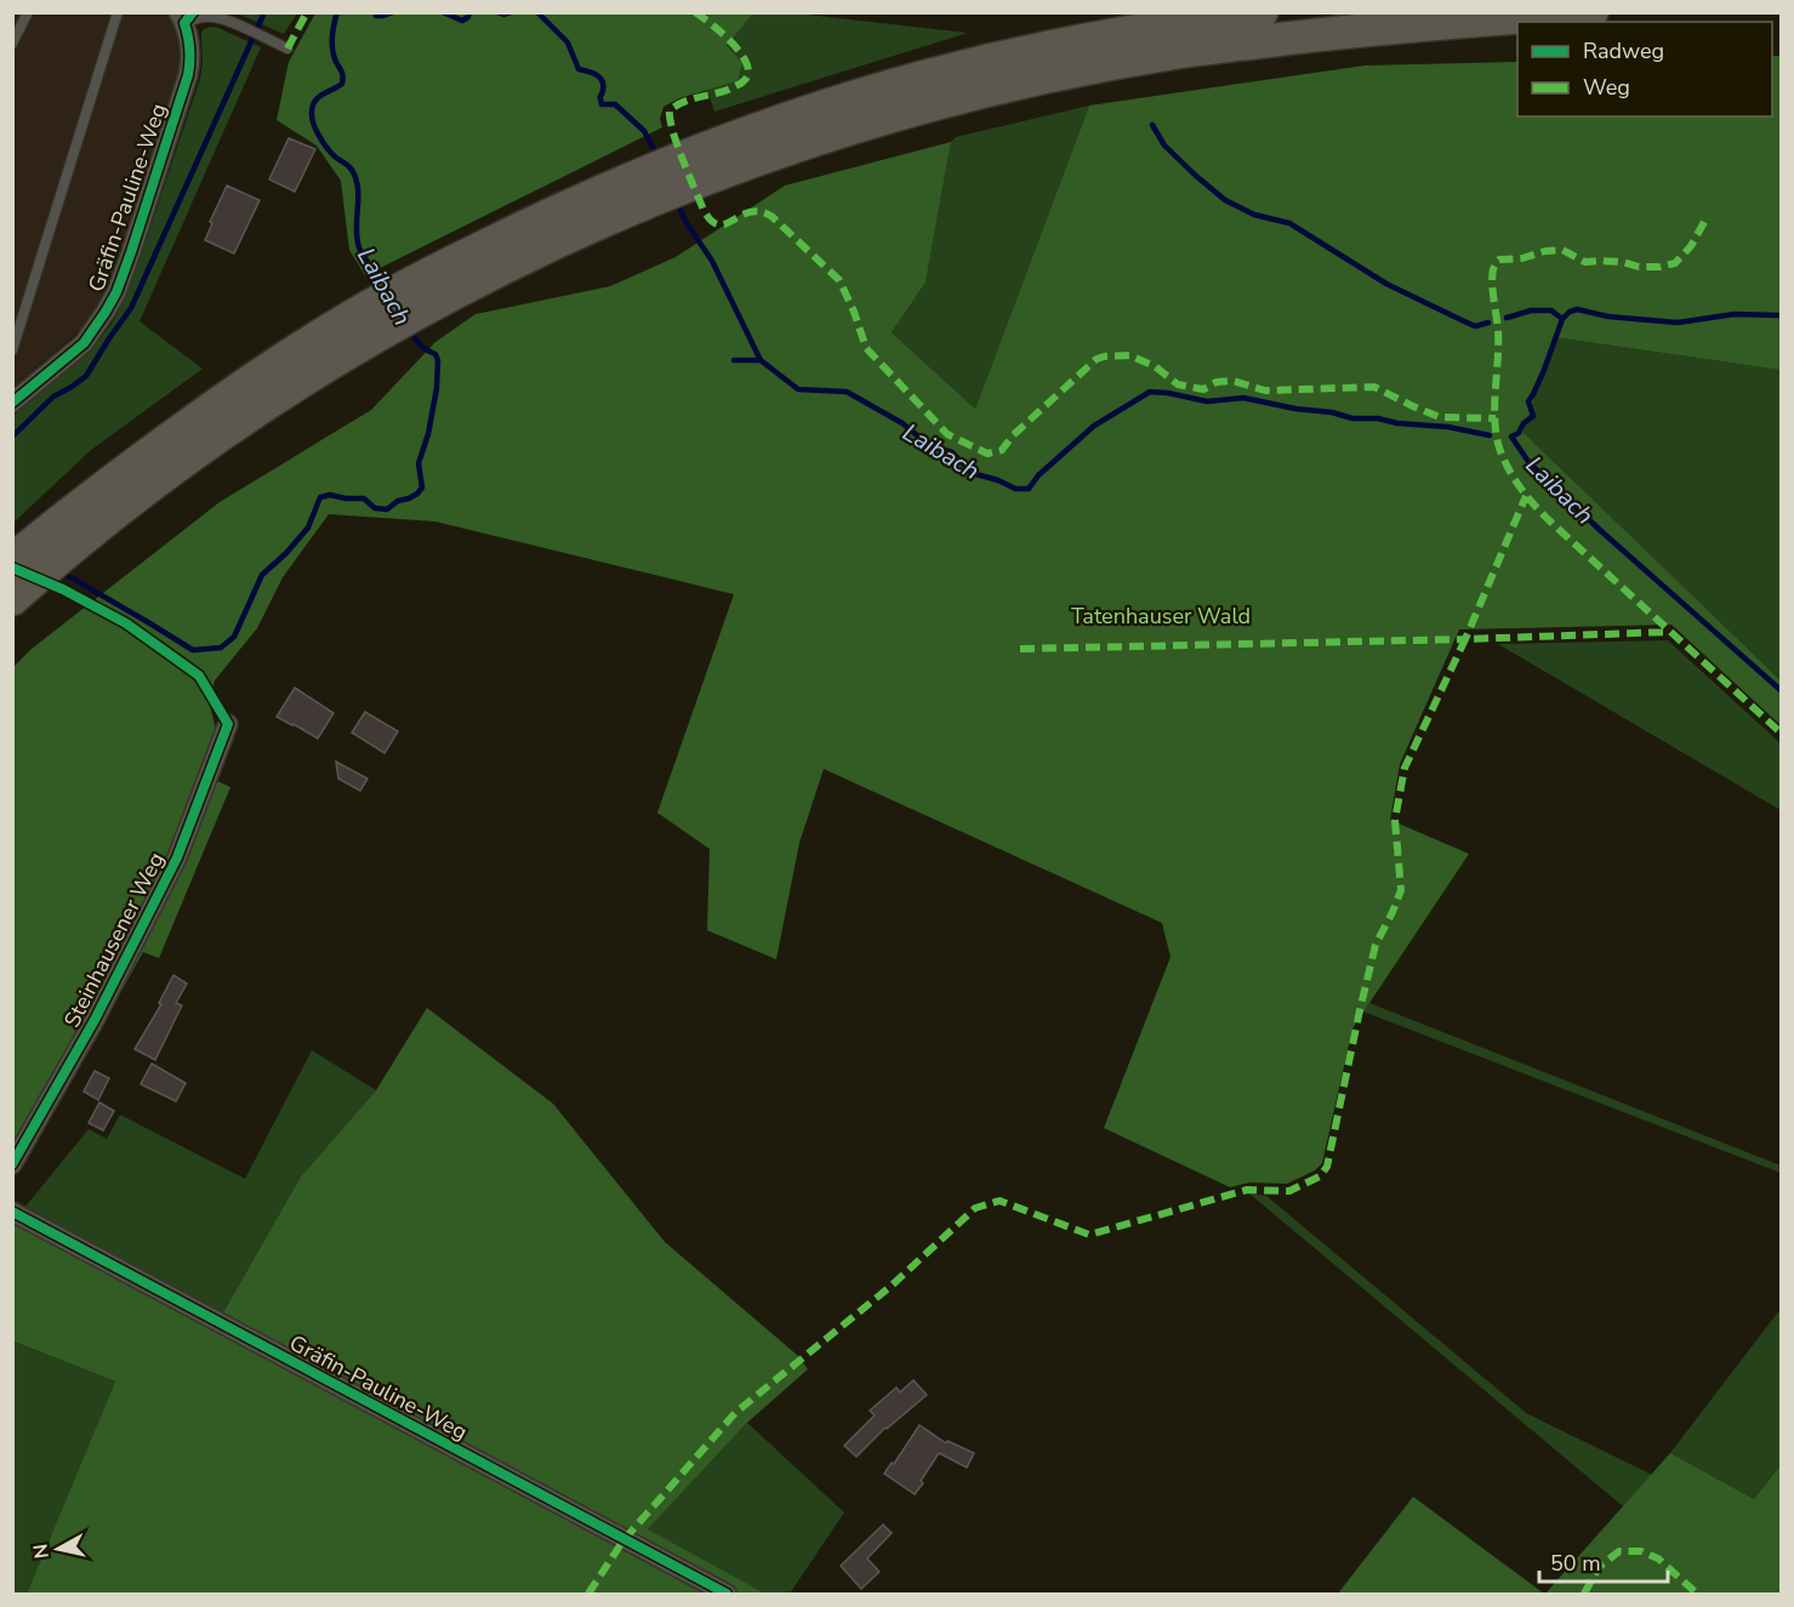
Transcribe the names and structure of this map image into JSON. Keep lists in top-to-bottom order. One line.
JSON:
{"streets":{"street":["Gräfin-Pauline-Weg","Steinhausener Weg"]},"water":["Laibach"],"parks":["Tatenhauser Wald"],"legend":["Radweg","Weg"],"scale_bar":"50 m","north":"left"}
